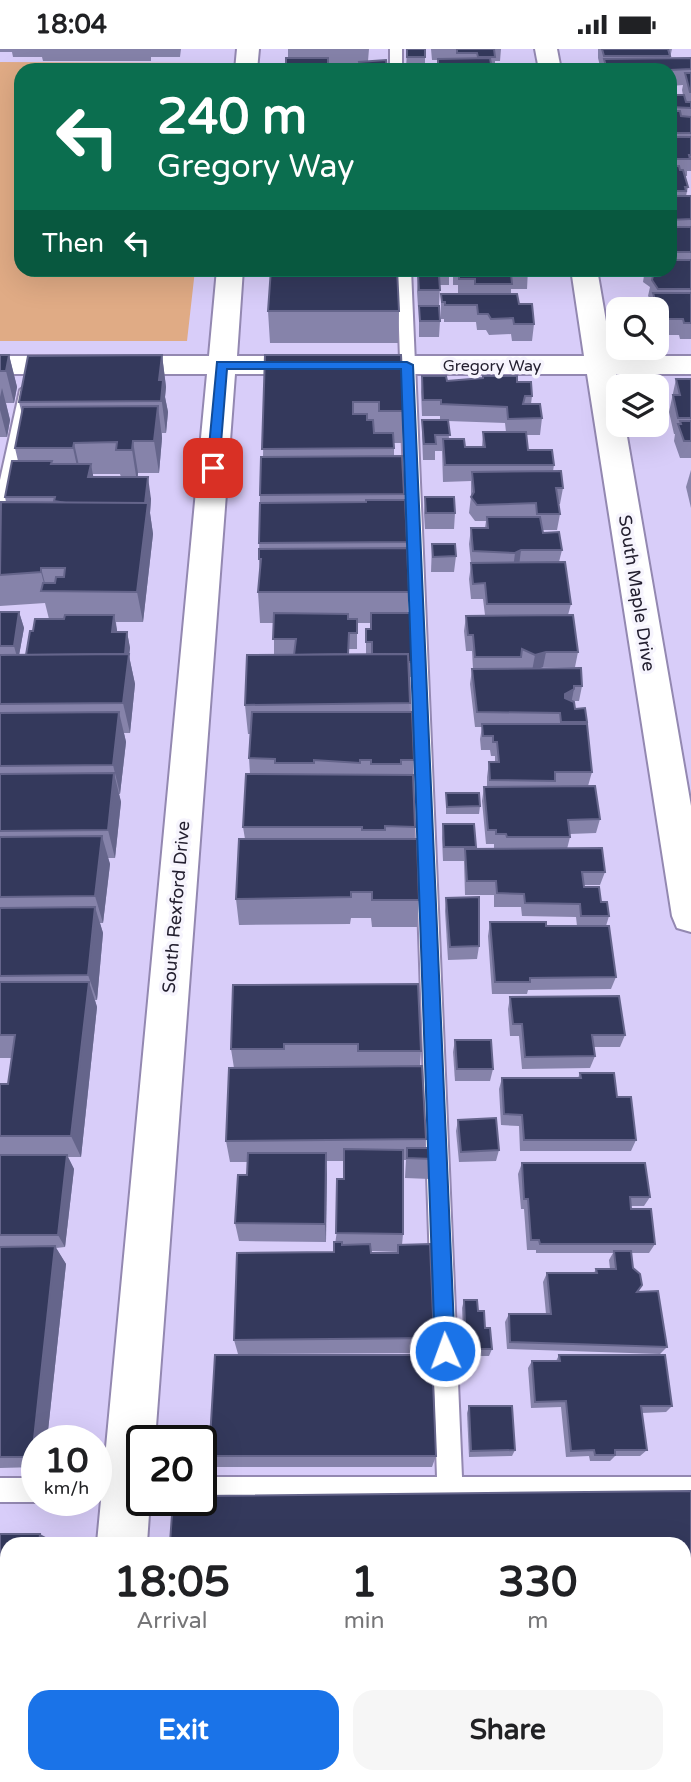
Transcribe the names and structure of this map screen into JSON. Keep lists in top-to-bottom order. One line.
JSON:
{"streets":{"street":["Gregory Way","South Maple Drive","South Rexford Drive"]},"crossings":[["Gregory Way","South Maple Drive"],["Gregory Way","South Rexford Drive"]],"page":{"status":"18:04","turn":["240 m","Gregory Way"],"then":"Then","speed":"10 km/h","limit":"20","eta":["18:05","Arrival","1","min","330","m"],"buttons":["Exit","Share"]}}
